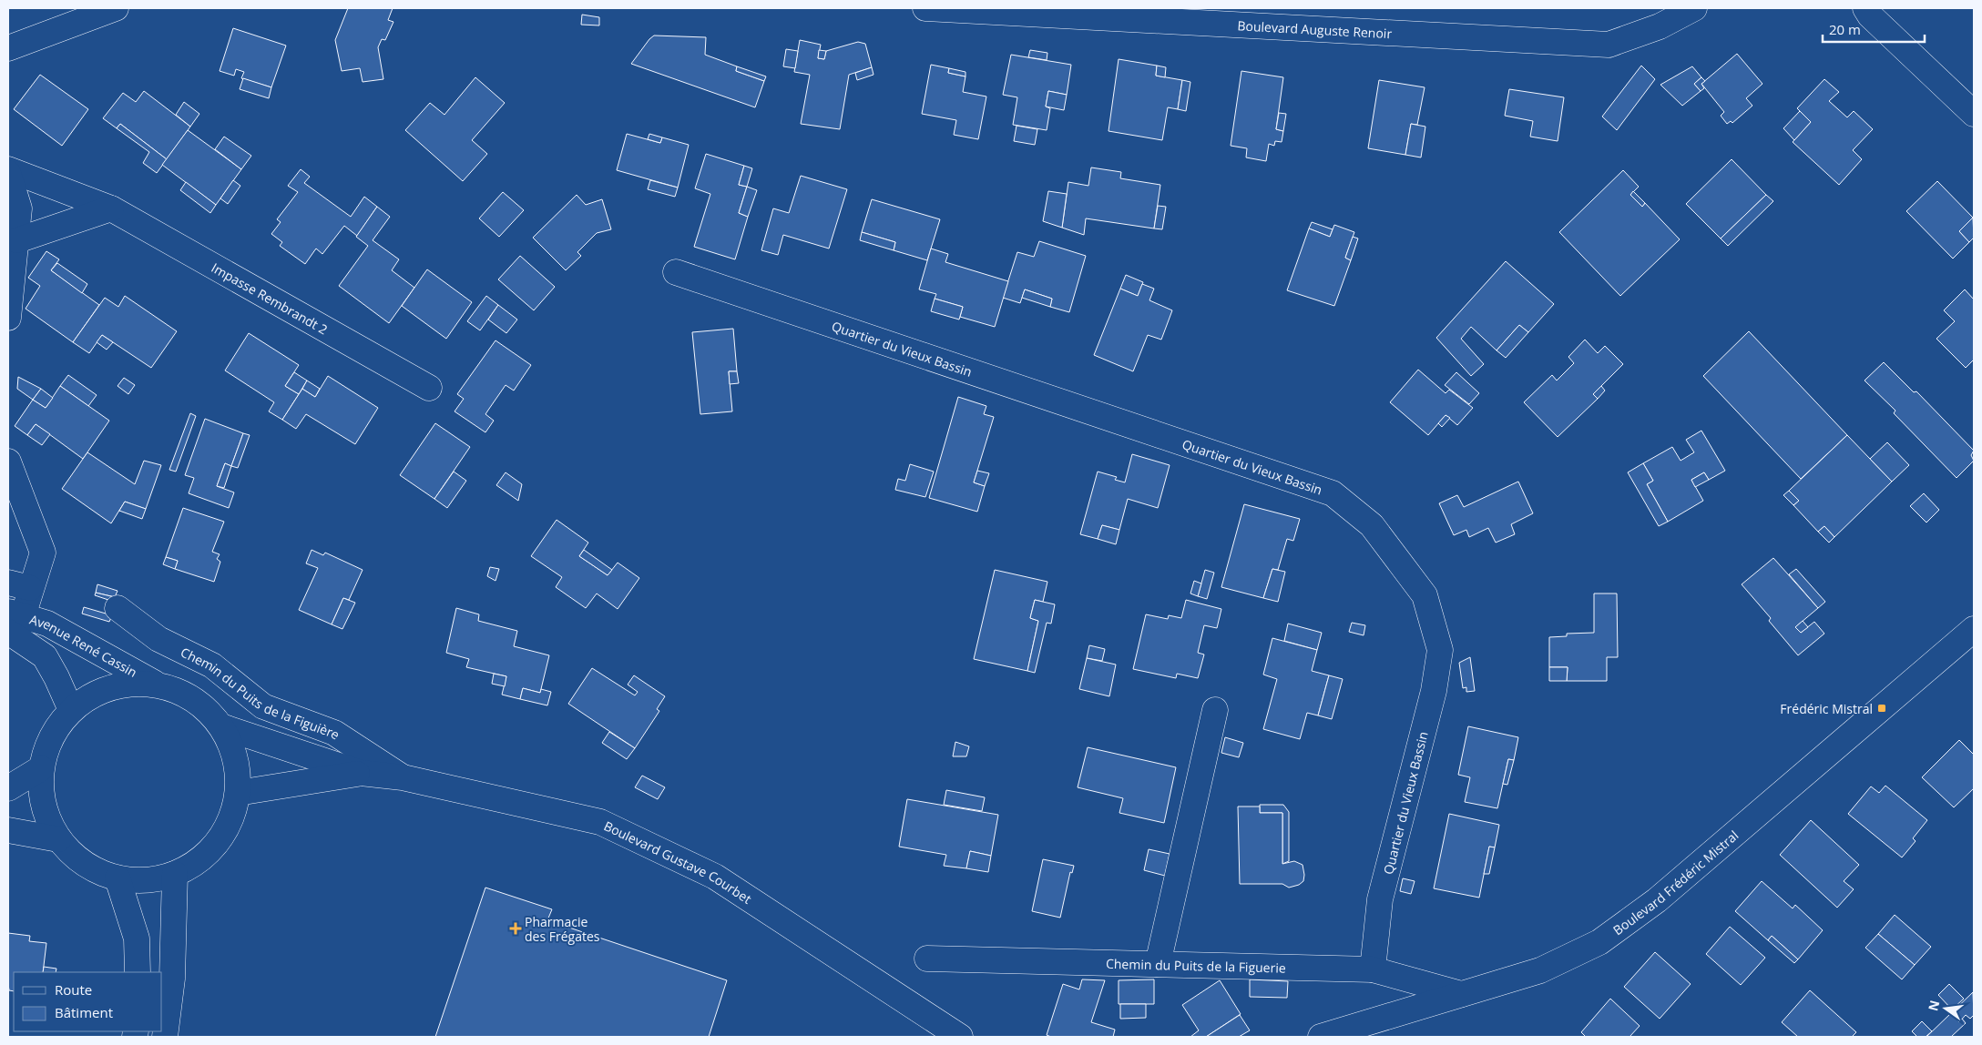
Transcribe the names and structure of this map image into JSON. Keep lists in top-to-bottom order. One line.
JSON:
{"streets":{"main road":["Boulevard Auguste Renoir","Impasse Rembrandt 2","Quartier du Vieux Bassin","Avenue René Cassin","Chemin du Puits de la Figuière","Boulevard Gustave Courbet","Boulevard Frédéric Mistral","Chemin du Puits de la Figuerie"]},"crossings":[["Quartier du Vieux Bassin","Chemin du Puits de la Figuerie"],["Chemin du Puits de la Figuière","Boulevard Gustave Courbet"],["Boulevard Frédéric Mistral","Chemin du Puits de la Figuerie"]],"places":{"transit":["Frédéric Mistral"],"health":["Pharmacie des Frégates"]},"legend":["Route","Bâtiment"],"scale_bar":"20 m","north":"left"}
